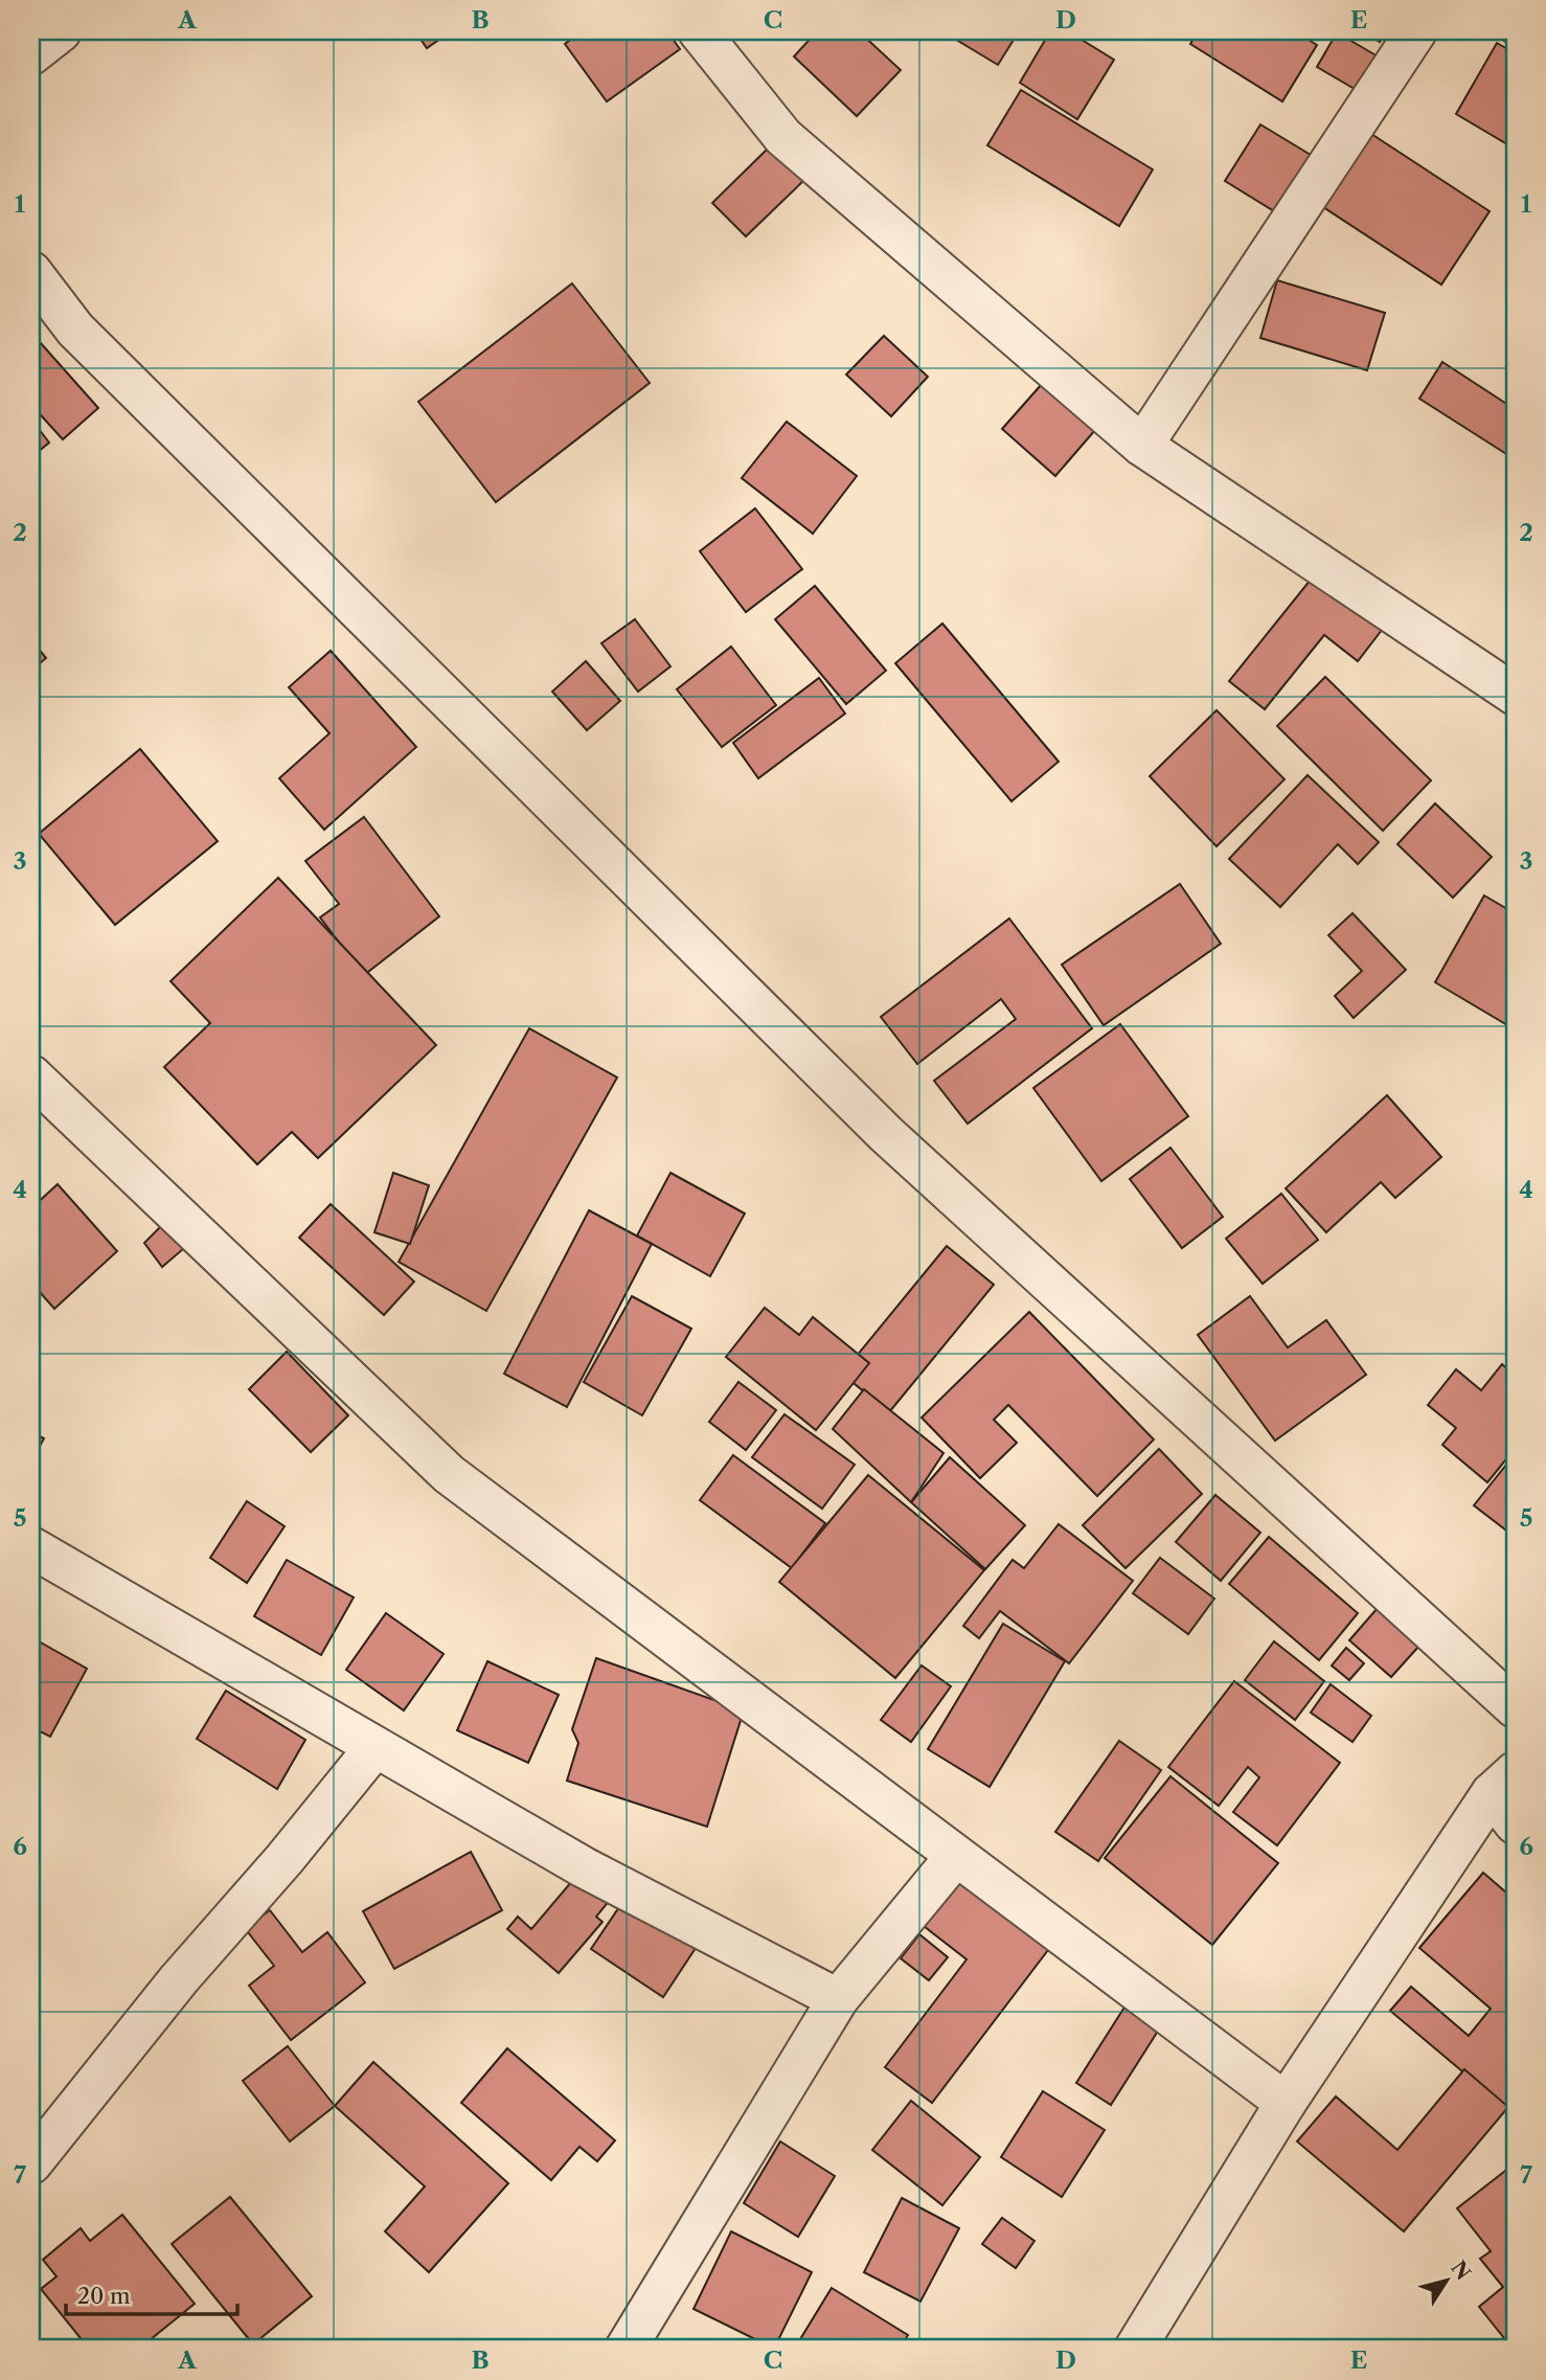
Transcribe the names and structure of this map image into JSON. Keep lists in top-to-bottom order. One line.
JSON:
{"scale_bar":"20 m","north":"top right","grid":{"columns":["A","B","C","D","E"],"rows":["1","2","3","4","5","6","7"]}}
